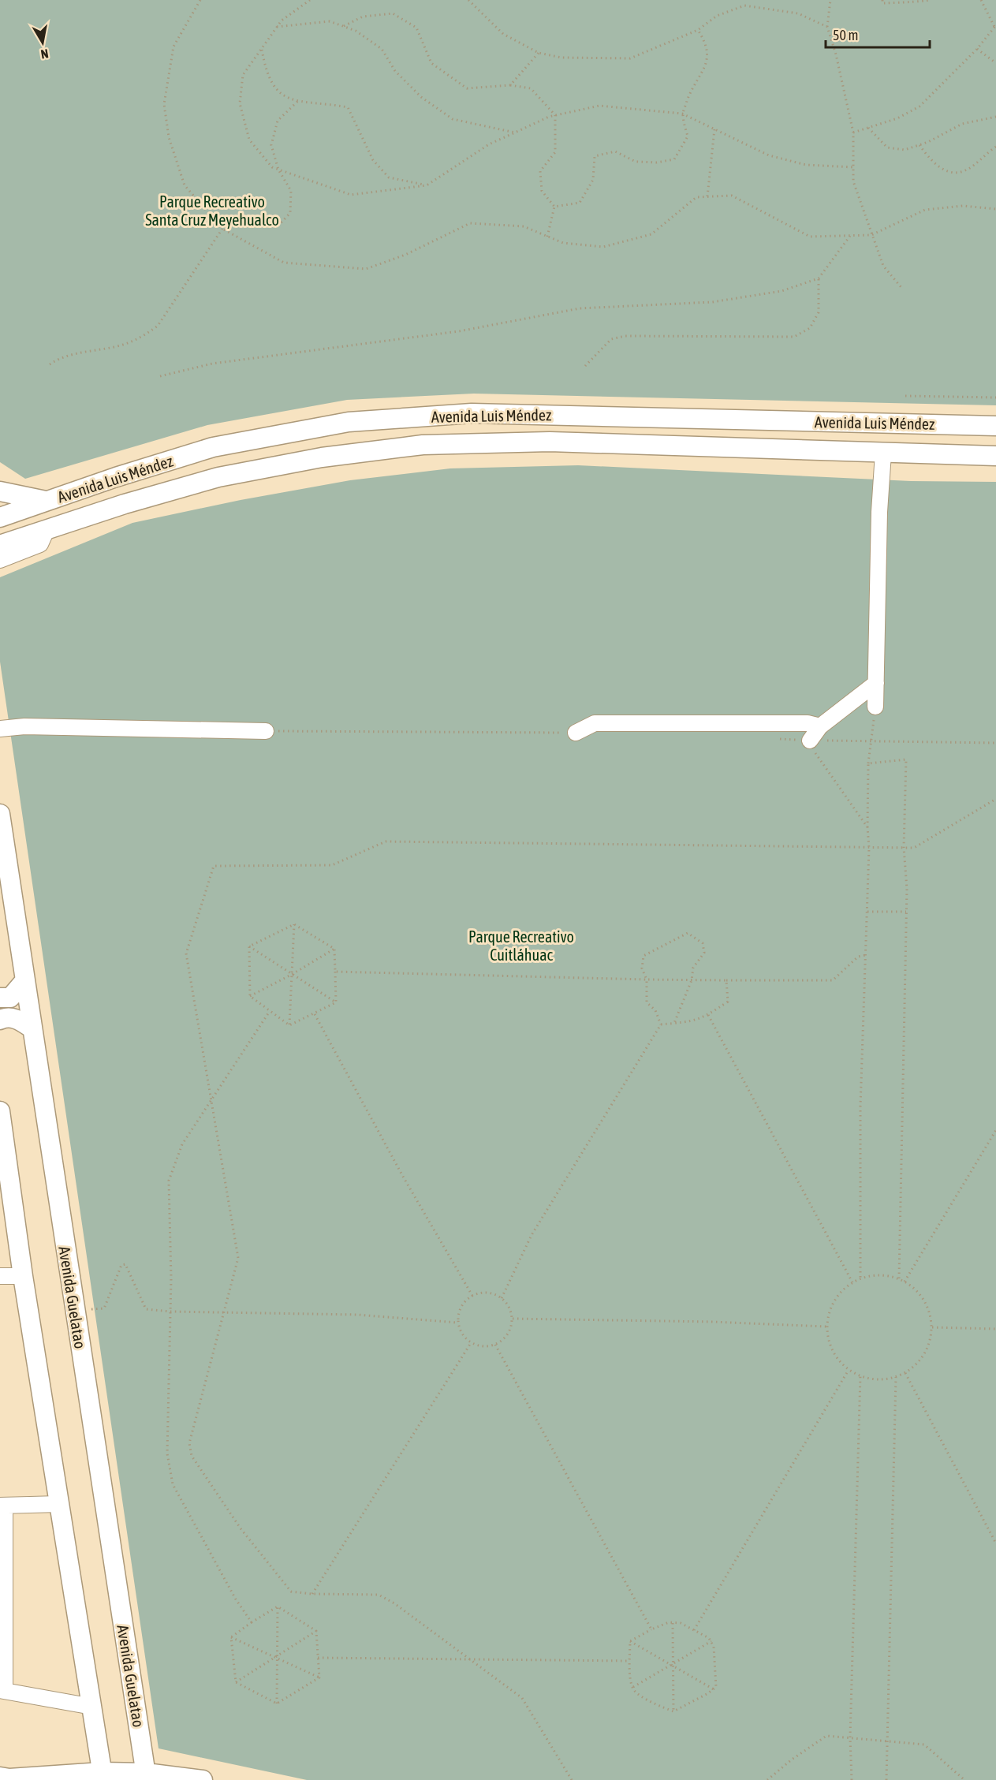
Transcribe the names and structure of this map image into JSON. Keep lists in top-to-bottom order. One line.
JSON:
{"streets":{"main road":["Avenida Luis Méndez","Avenida Guelatao"]},"parks":["Parque Recreativo Santa Cruz Meyehualco","Parque Recreativo Cuitláhuac"],"scale_bar":"50 m","north":"bottom"}
